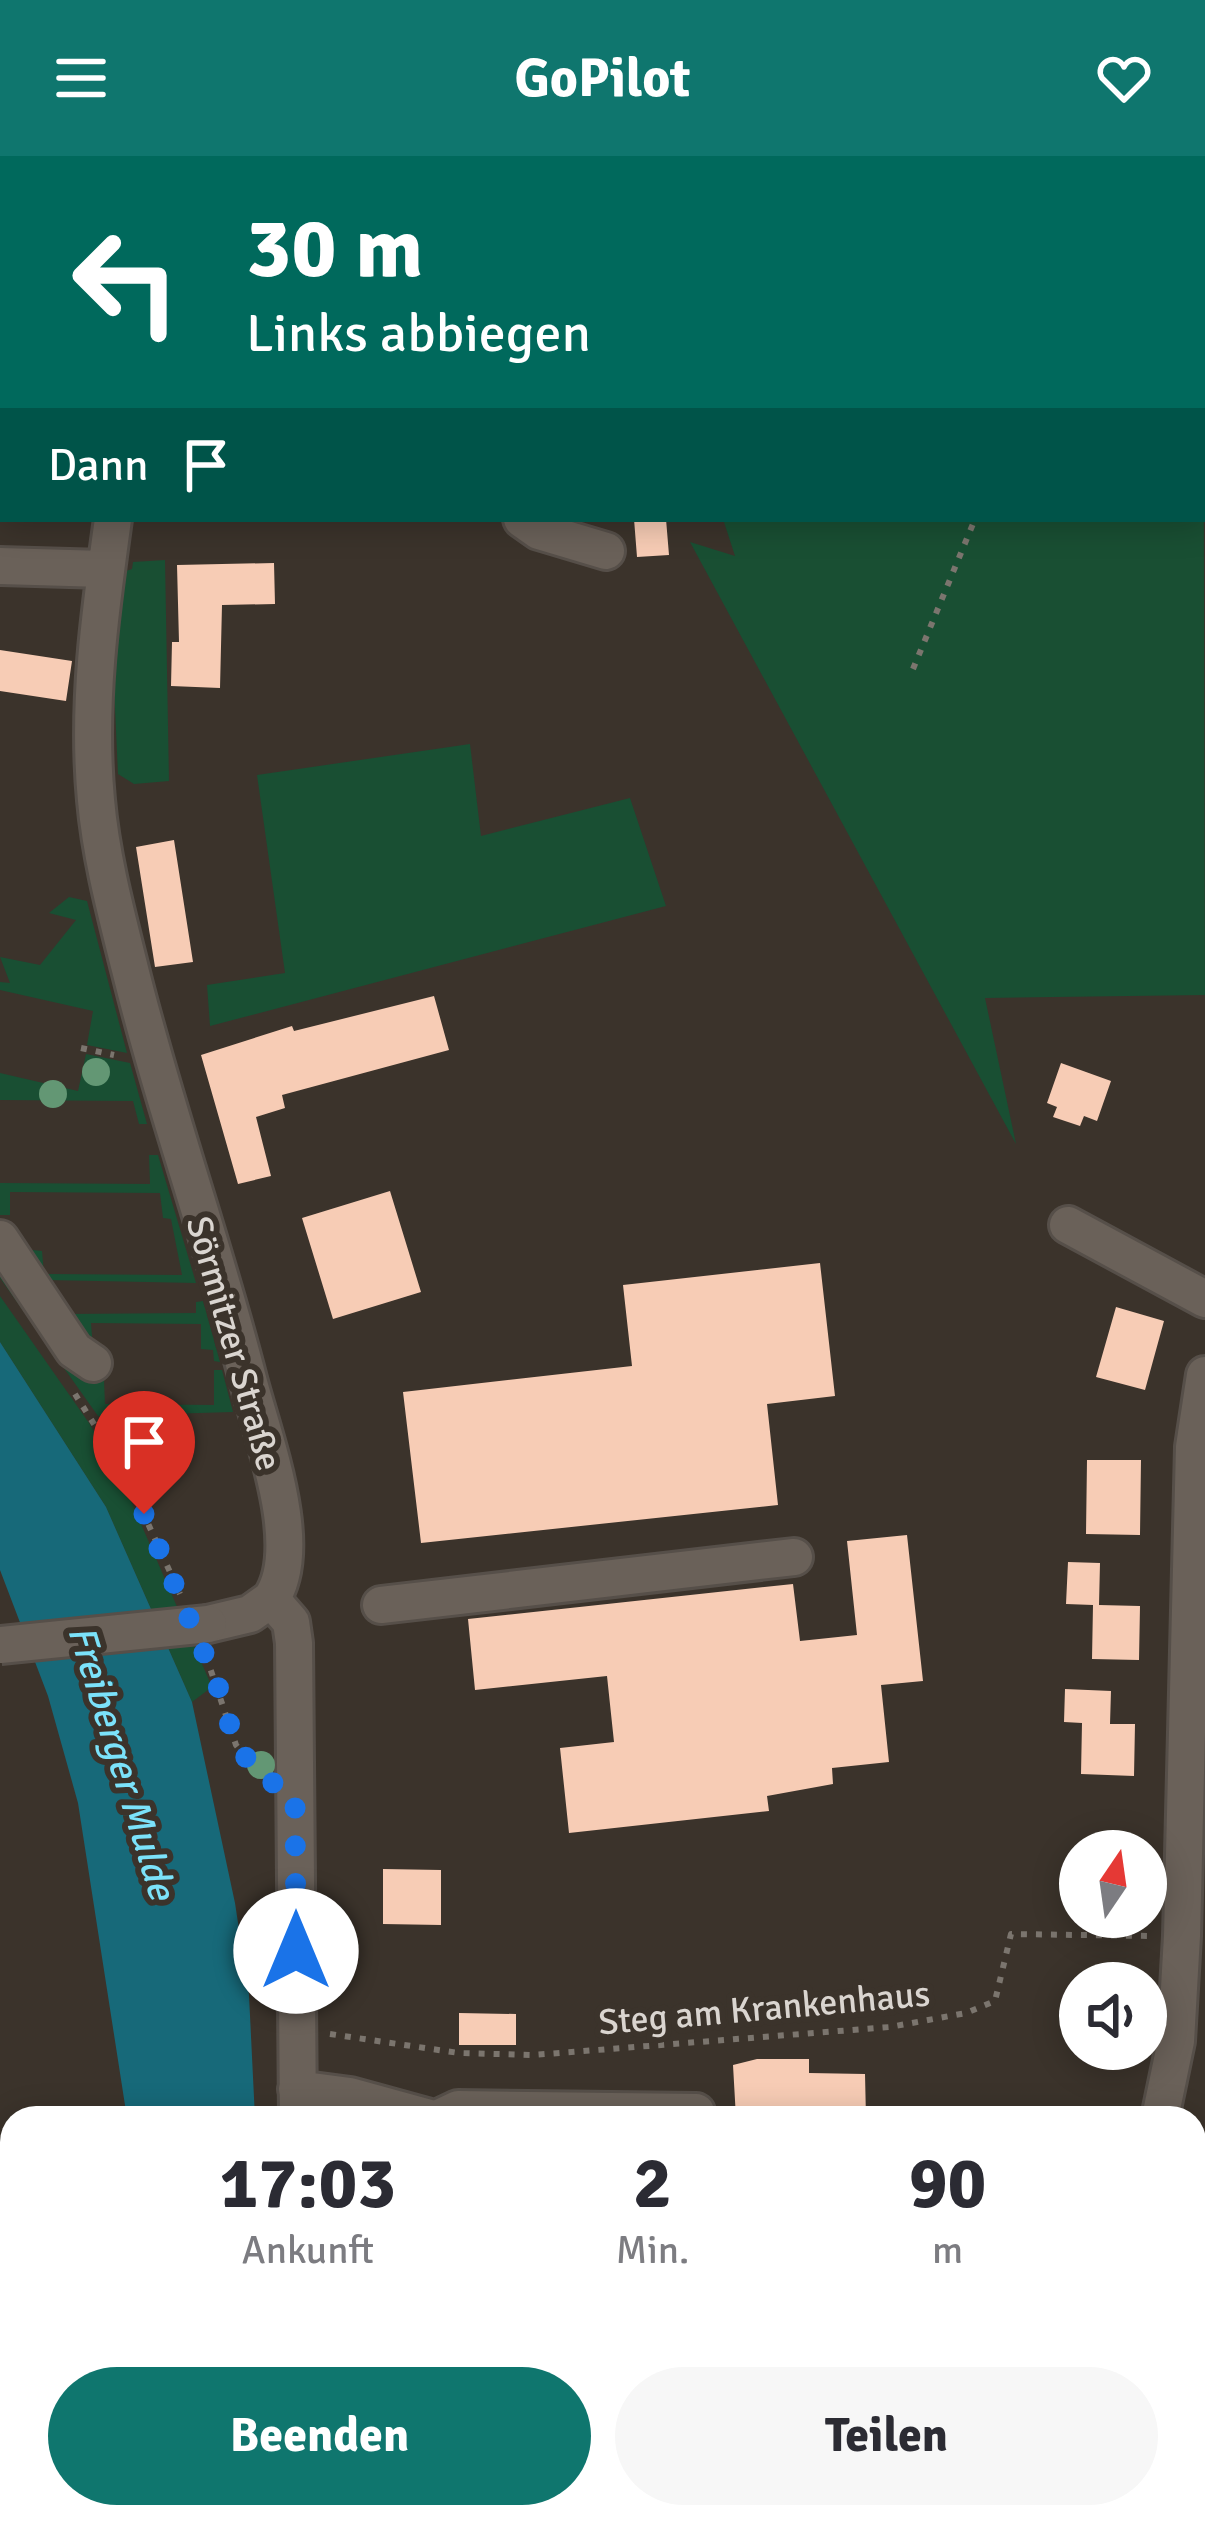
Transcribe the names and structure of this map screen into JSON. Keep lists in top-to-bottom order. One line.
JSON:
{"streets":{"street":["Sörmitzer Straße"],"path":["Steg am Krankenhaus"]},"water":["Freiberger Mulde"],"north":"top","page":{"header":"GoPilot","turn":["30 m","Links abbiegen"],"then":"Dann","eta":["17:03","Ankunft","2","Min.","90","m"],"buttons":["Beenden","Teilen"]}}
